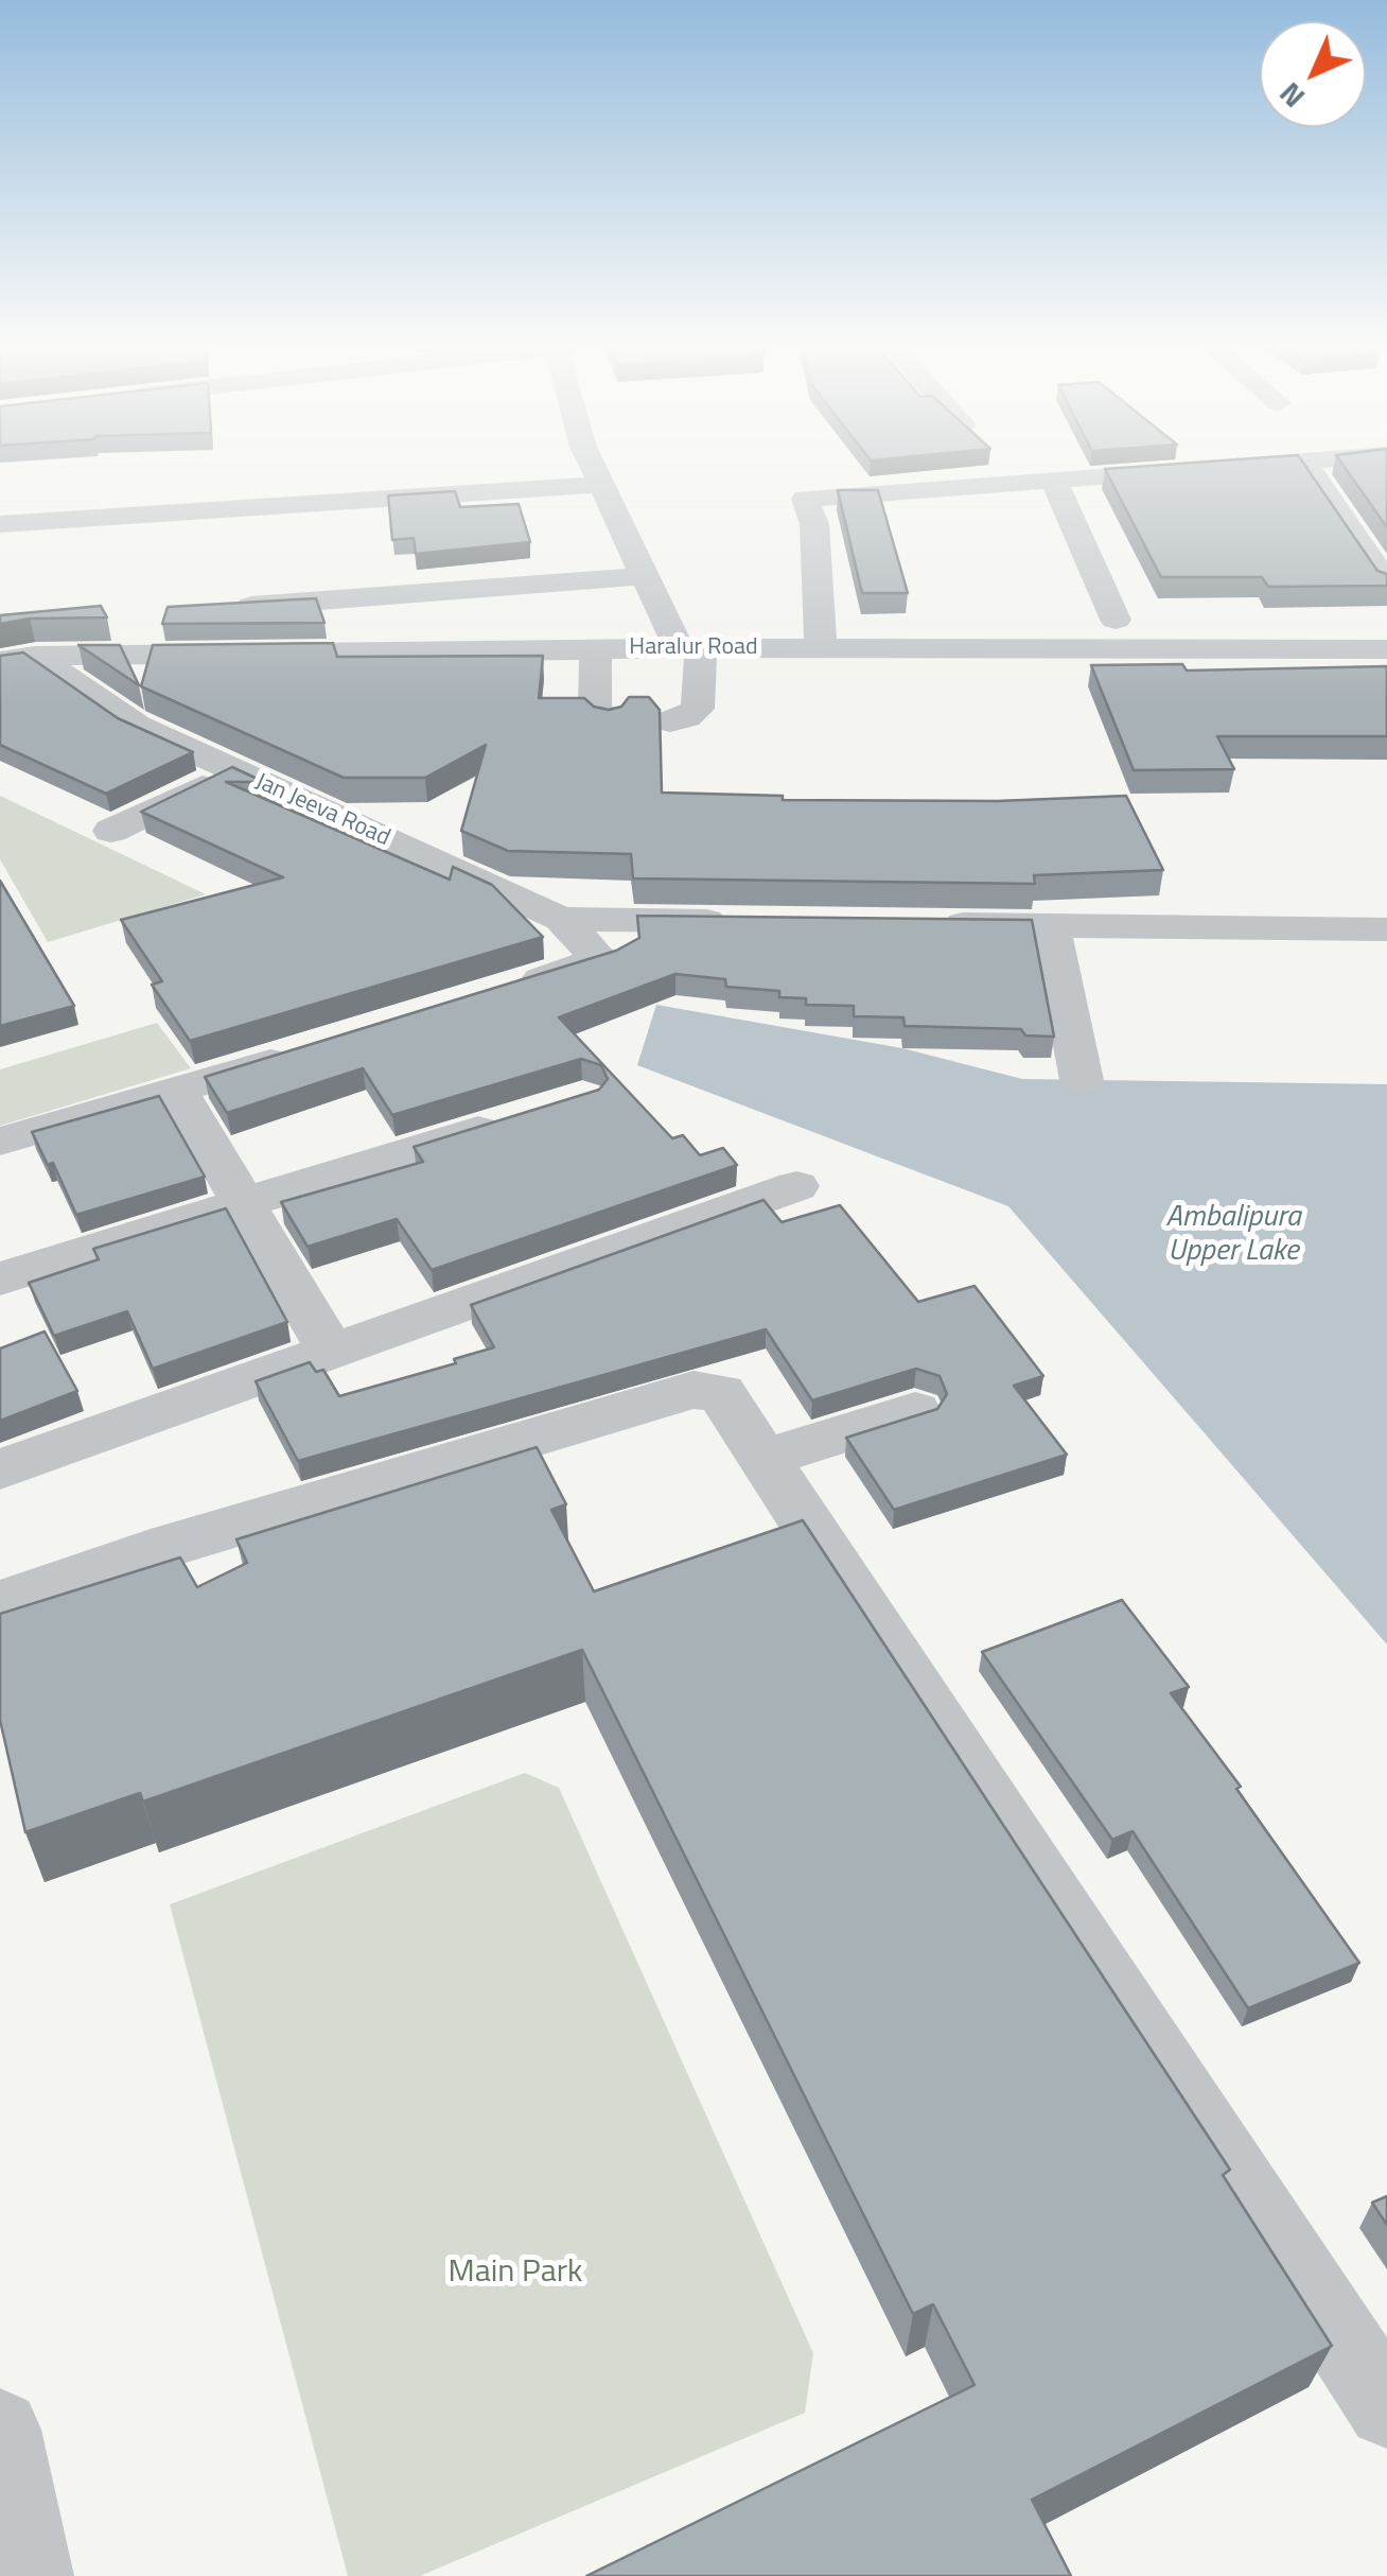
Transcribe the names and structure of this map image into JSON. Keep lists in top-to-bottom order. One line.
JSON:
{"streets":{"street":["Haralur Road","Jan Jeeva Road"]},"crossings":[["Haralur Road","Jan Jeeva Road"]],"water":["Ambalipura Upper Lake"],"parks":["Main Park"],"north":"bottom left"}
